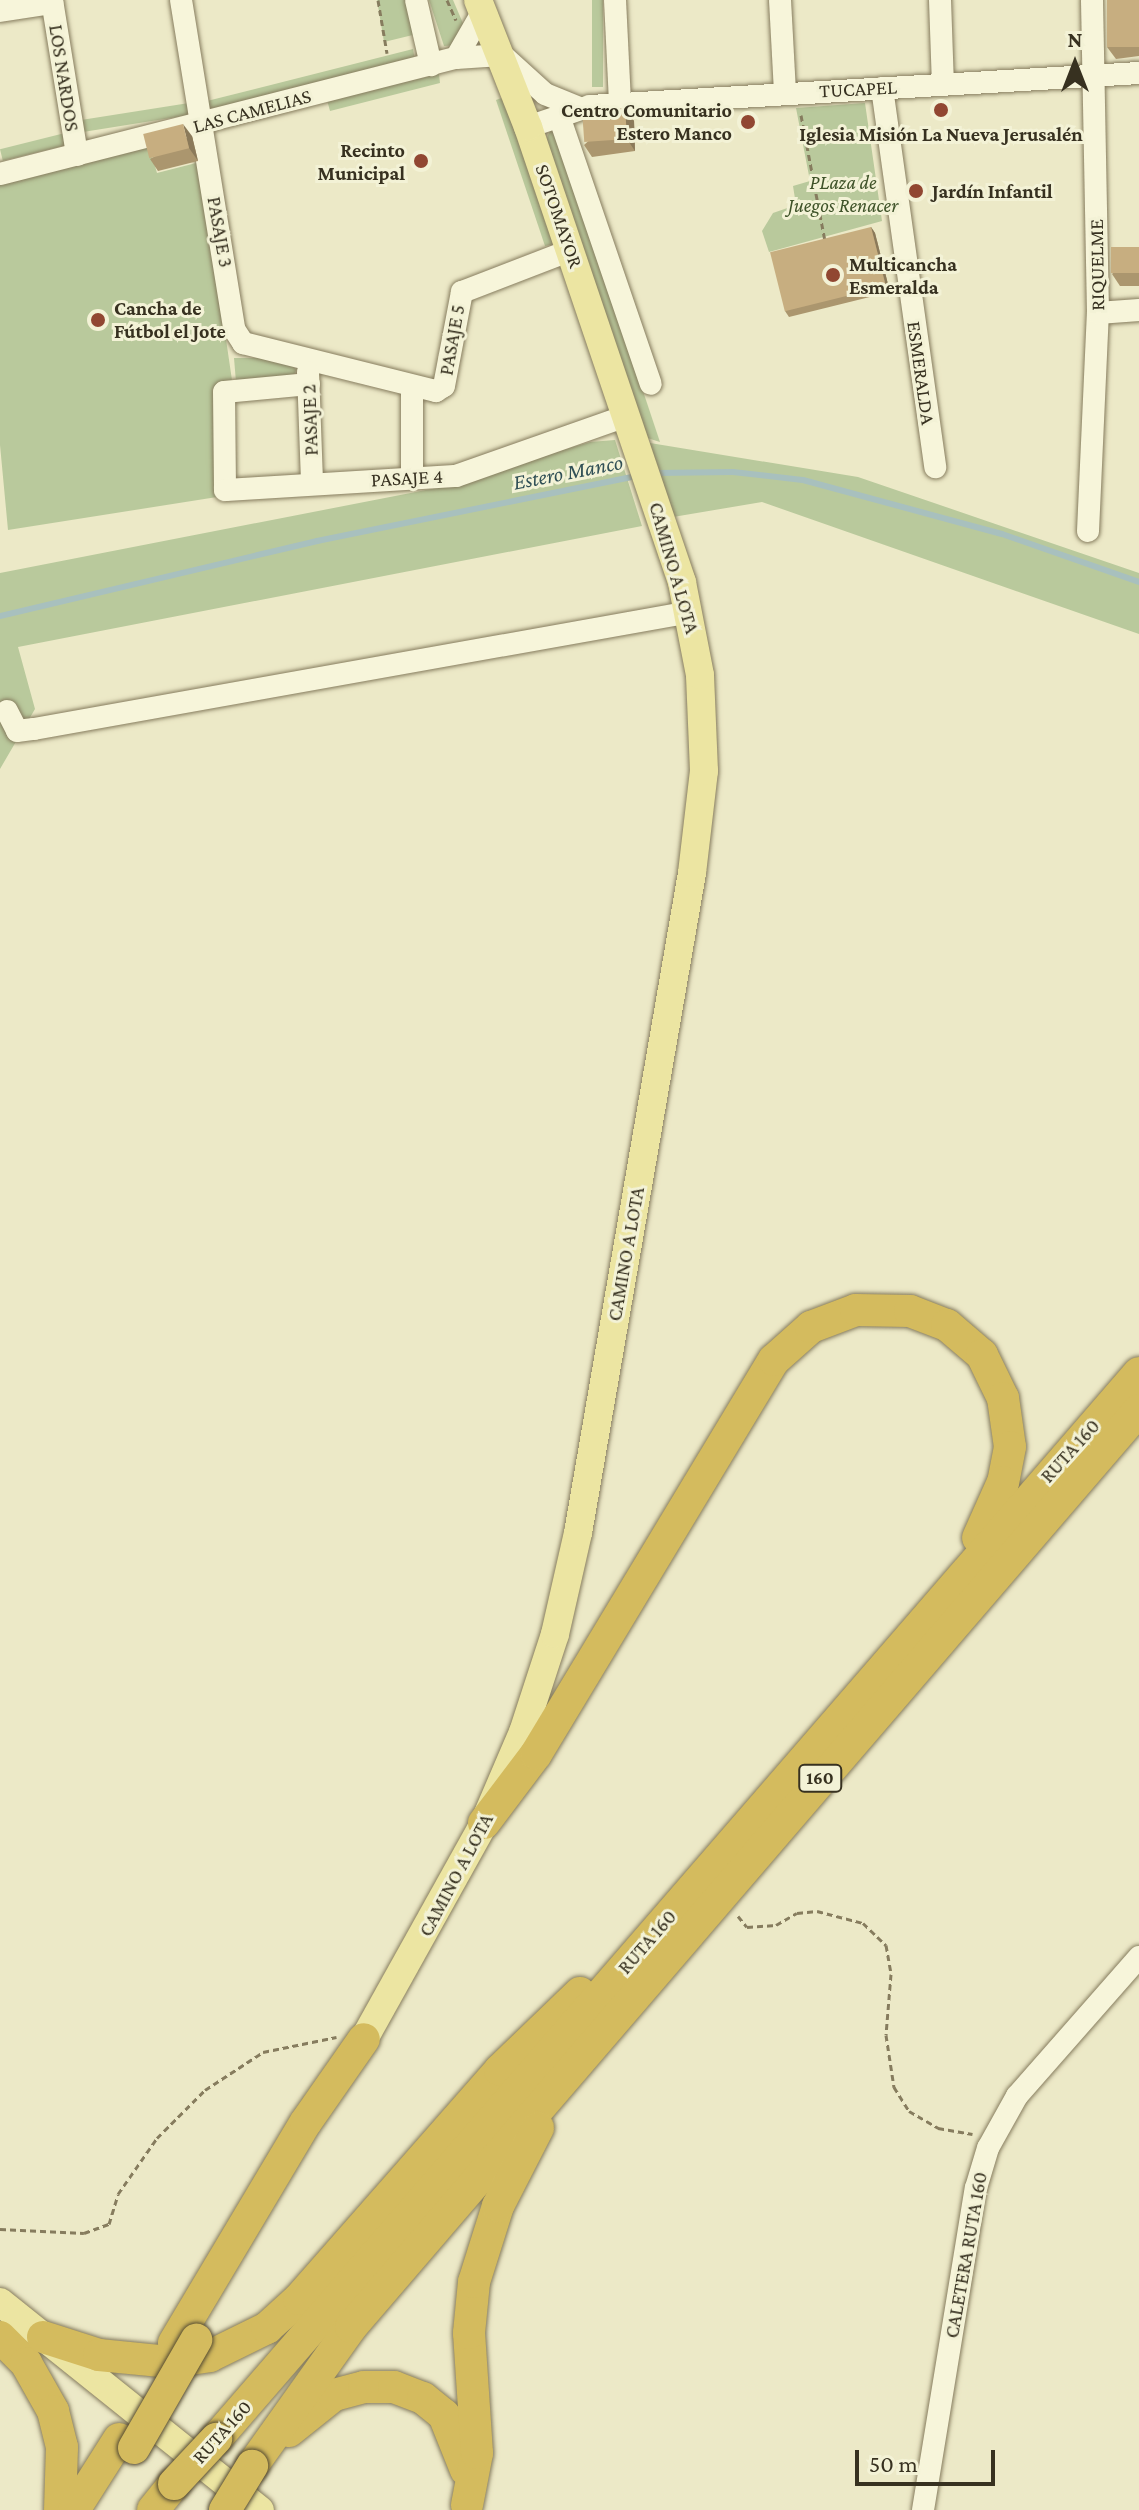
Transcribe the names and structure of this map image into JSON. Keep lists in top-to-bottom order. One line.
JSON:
{"streets":{"highway":["RUTA 160","160"],"main road":["SOTOMAYOR","CAMINO A LOTA"],"street":["LOS NARDOS","TUCAPEL","LAS CAMELIAS","PASAJE 3","RIQUELME","PASAJE 5","ESMERALDA","PASAJE 2","PASAJE 4","CALETERA RUTA 160"]},"crossings":[["LOS NARDOS","LAS CAMELIAS"],["TUCAPEL","LAS CAMELIAS"],["TUCAPEL","SOTOMAYOR"],["TUCAPEL","RIQUELME"],["TUCAPEL","ESMERALDA"],["LAS CAMELIAS","SOTOMAYOR"],["LAS CAMELIAS","PASAJE 3"],["SOTOMAYOR","PASAJE 5"],["SOTOMAYOR","PASAJE 4"],["SOTOMAYOR","CAMINO A LOTA"],["PASAJE 3","PASAJE 5"],["PASAJE 5","PASAJE 2"],["PASAJE 2","PASAJE 4"],["PASAJE 4","CAMINO A LOTA"]],"water":["Estero Manco"],"parks":["PLaza de Juegos Renacer"],"places":["Iglesia Misión La Nueva Jerusalén","Centro Comunitario Estero Manco","Recinto Municipal","Jardín Infantil","Multicancha Esmeralda","Cancha de Fútbol el Jote"],"scale_bar":"50 m","north":"top"}
